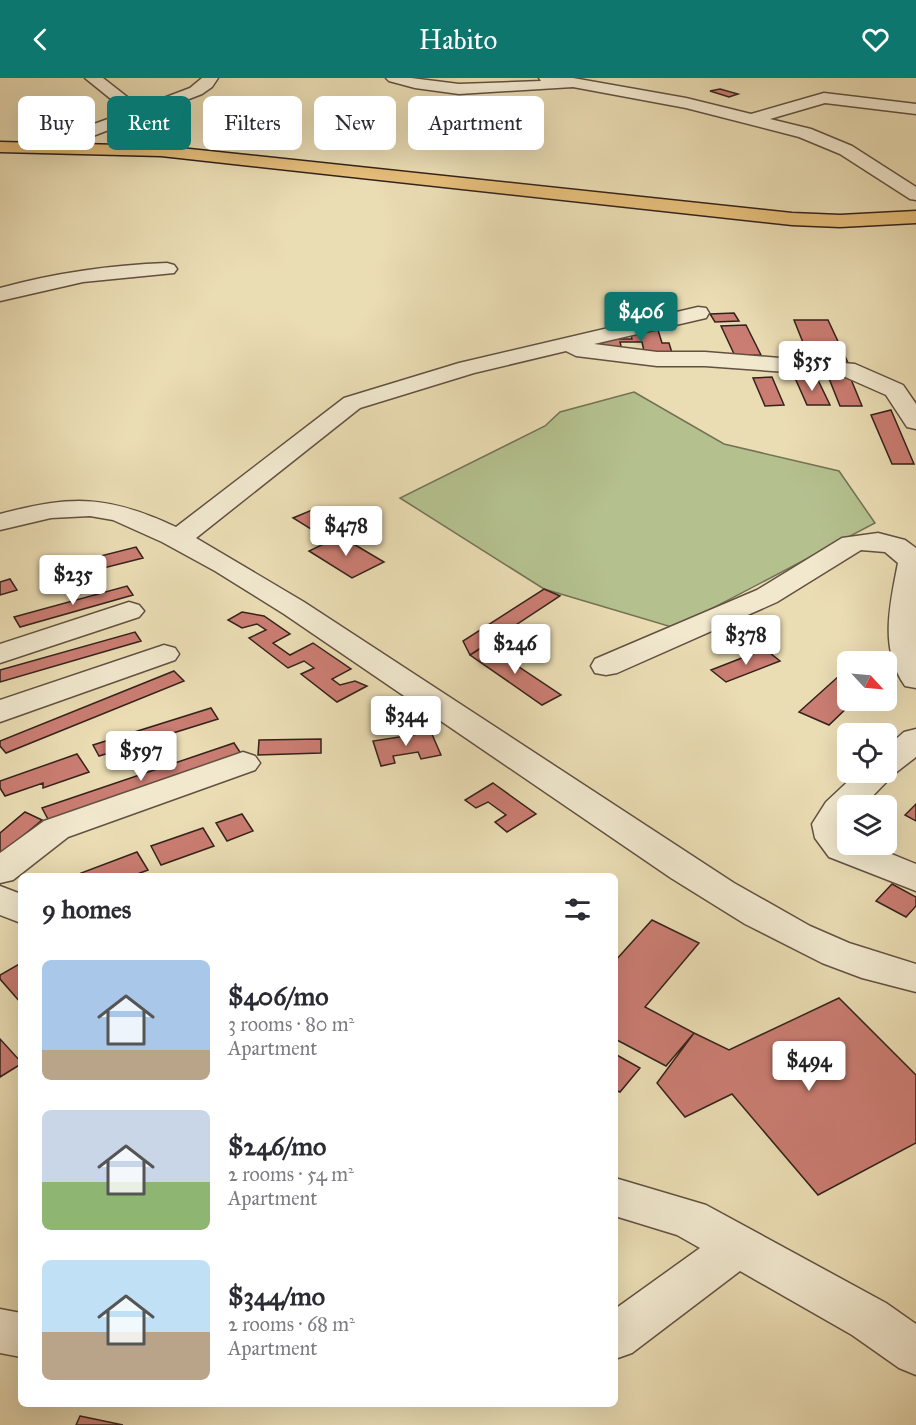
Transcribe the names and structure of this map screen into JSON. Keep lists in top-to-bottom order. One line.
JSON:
{"north":"bottom right","page":{"header":"Habito","chip":["Buy","Rent","Filters","New","Apartment"],"price":["$406","$355","$478","$235","$378","$246","$344","$597","$494"],"heading":"9 homes","list":[{"name":"$406/mo","note":"3 rooms · 80 m² · Apartment"},{"name":"$246/mo","note":"2 rooms · 54 m² · Apartment"},{"name":"$344/mo","note":"2 rooms · 68 m² · Apartment"}]}}
